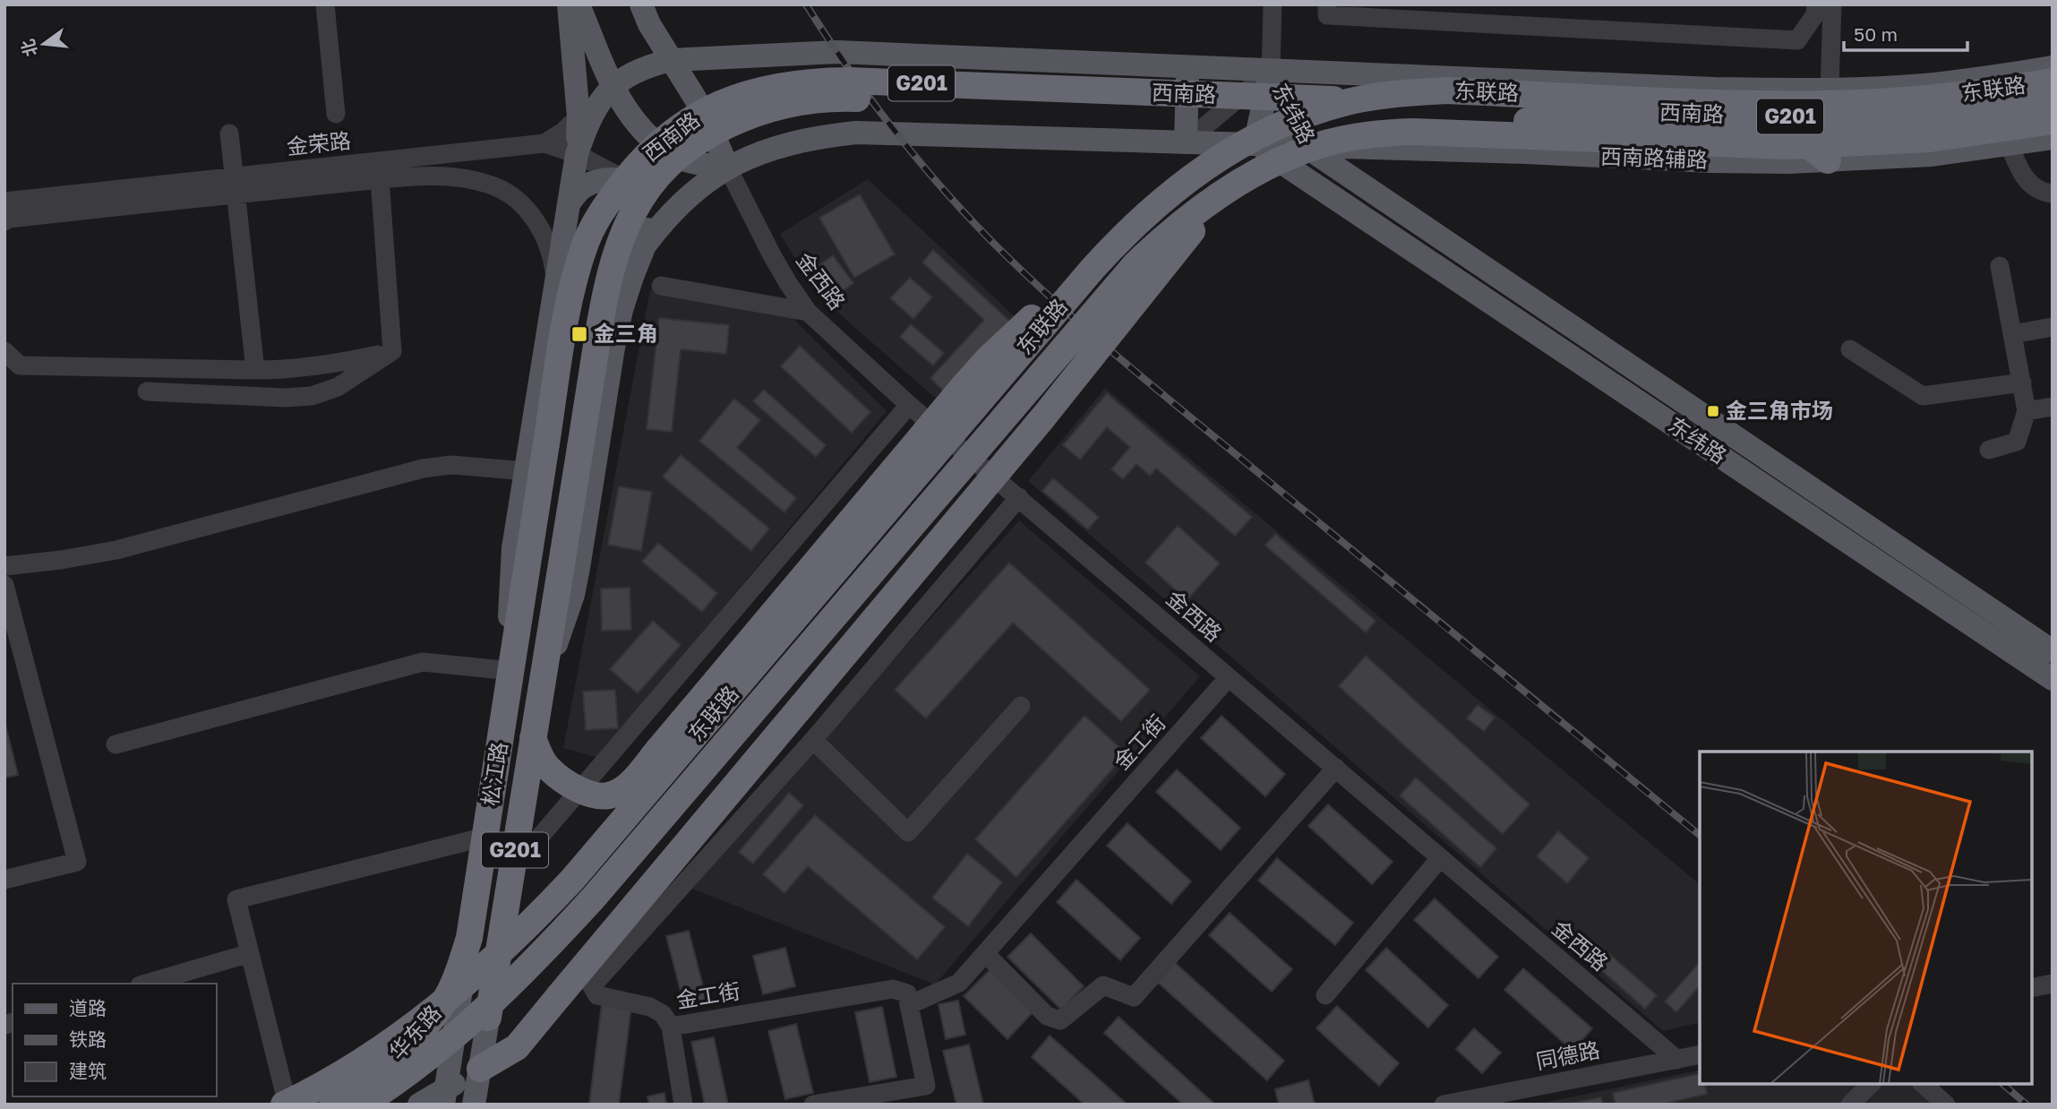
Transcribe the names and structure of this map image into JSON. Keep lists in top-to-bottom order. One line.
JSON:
{"streets":{"highway":["G201","东联路","西南路","松江路","华东路"],"main road":["东纬路","西南路辅路"],"street":["金荣路","金西路","金工街","同德路"]},"crossings":[["西南路","东纬路"],["西南路","松江路"],["东纬路","西南路辅路"],["金西路","金工街"],["金西路","同德路"],["松江路","华东路"]],"places":{"transit":["金三角","金三角市场"]},"legend":["道路","铁路","建筑"],"scale_bar":"50 m","north":"left"}
